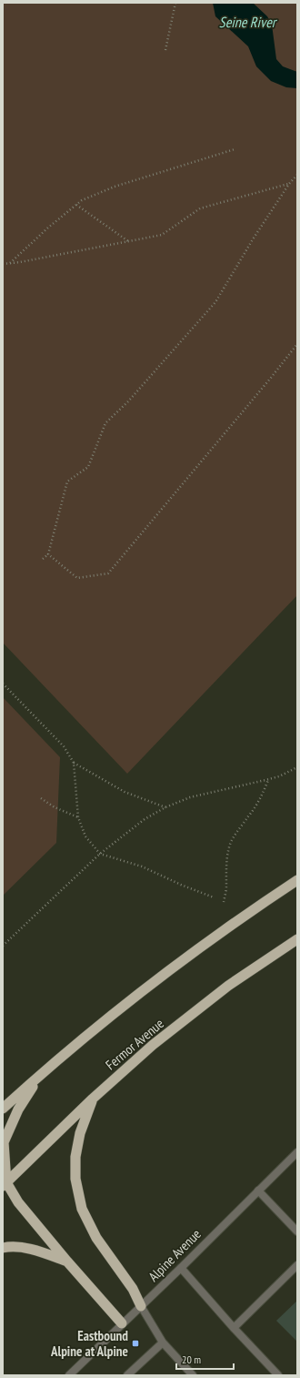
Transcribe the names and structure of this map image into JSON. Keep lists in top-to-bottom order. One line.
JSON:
{"streets":{"highway":["Fermor Avenue"],"street":["Alpine Avenue"]},"water":["Seine River"],"places":{"transit":["Eastbound Alpine at Alpine"]},"scale_bar":"20 m"}
